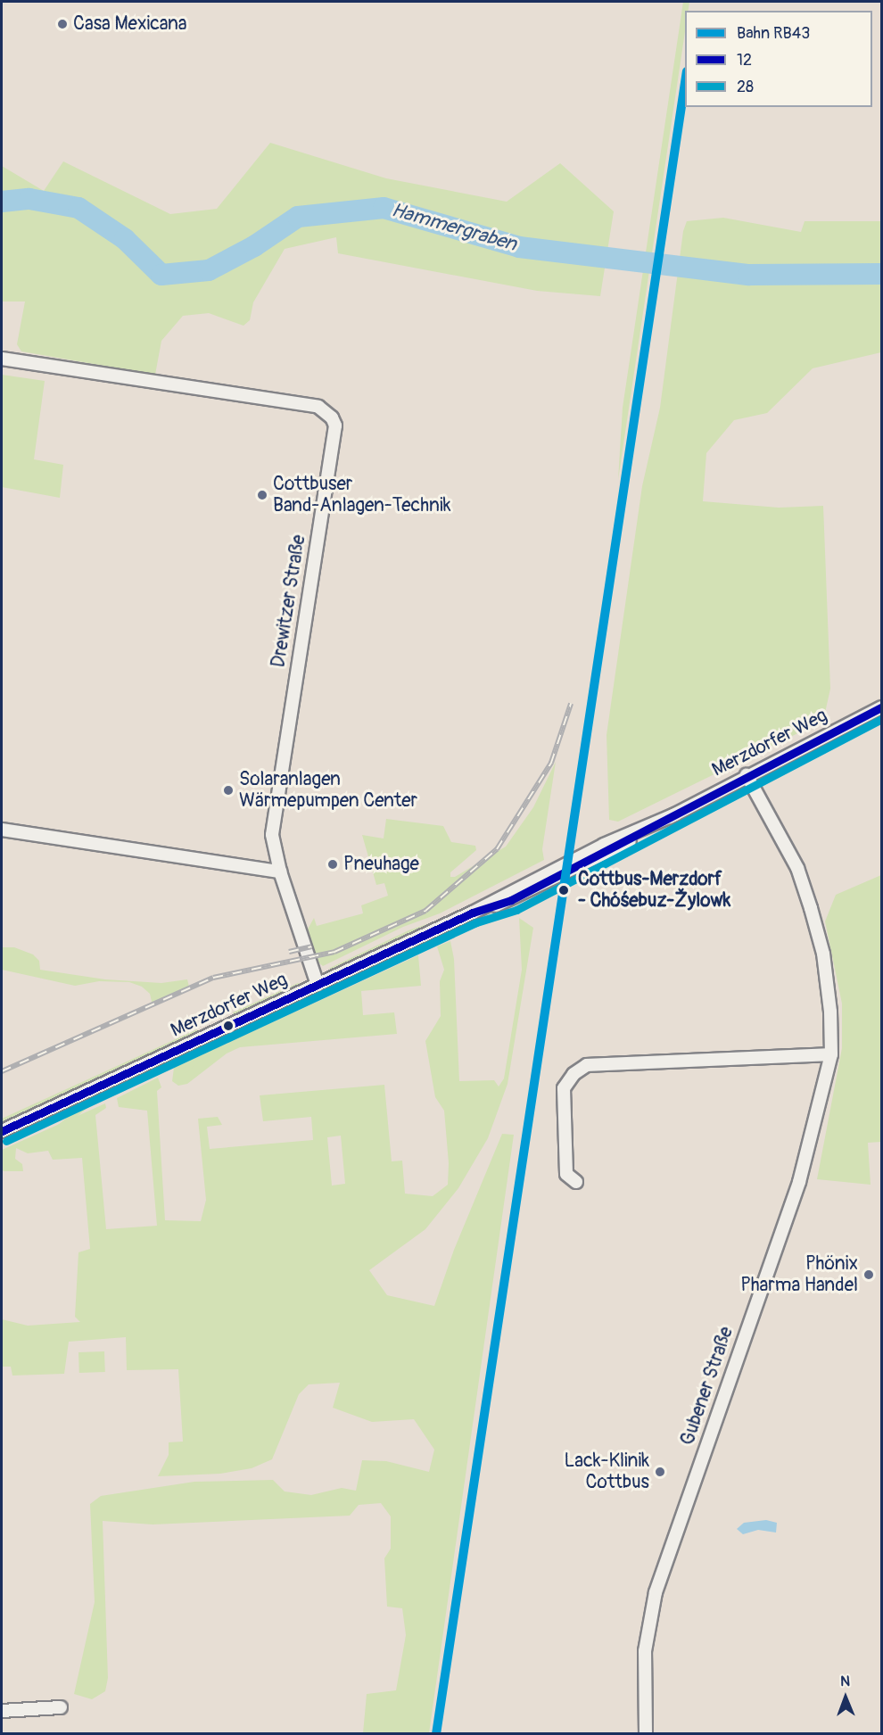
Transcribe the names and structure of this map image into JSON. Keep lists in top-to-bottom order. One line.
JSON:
{"streets":{"street":["Drewitzer Straße","Merzdorfer Weg","Gubener Straße"]},"crossings":[["Drewitzer Straße","Merzdorfer Weg"],["Merzdorfer Weg","Gubener Straße"]],"water":["Hammergraben"],"places":["Casa Mexicana","Cottbuser Band-Anlagen-Technik","Solaranlagen Wärmepumpen Center","Pneuhage","Cottbus-Merzdorf - Chóśebuz-Žylowk","Phönix Pharma Handel","Lack-Klinik Cottbus"],"lines":["rail line RB43","transit line 12","transit line 28"],"legend":["Bahn RB43","12","28"],"north":"top"}
